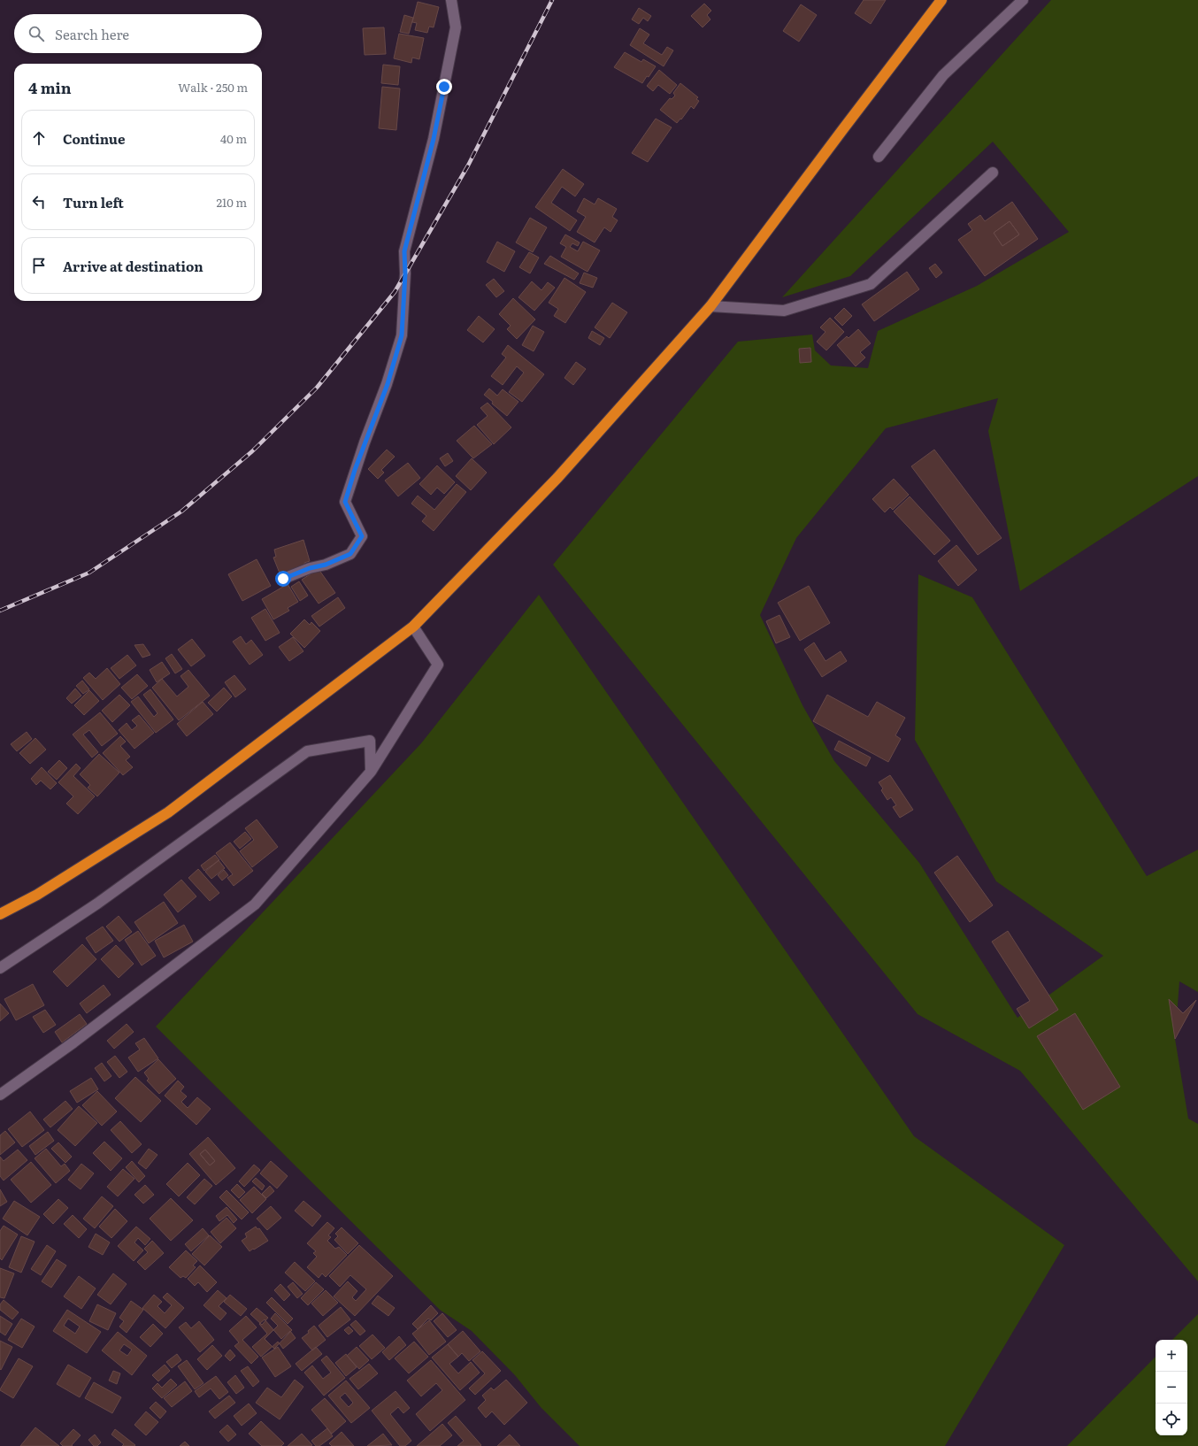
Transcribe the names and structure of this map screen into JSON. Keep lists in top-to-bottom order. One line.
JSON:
{"page":{"search":"Search here","heading":["4 min","Walk · 250 m"],"list":[["Continue","40 m"],["Turn left","210 m"],"Arrive at destination"],"map_buttons":["+","−"]}}
